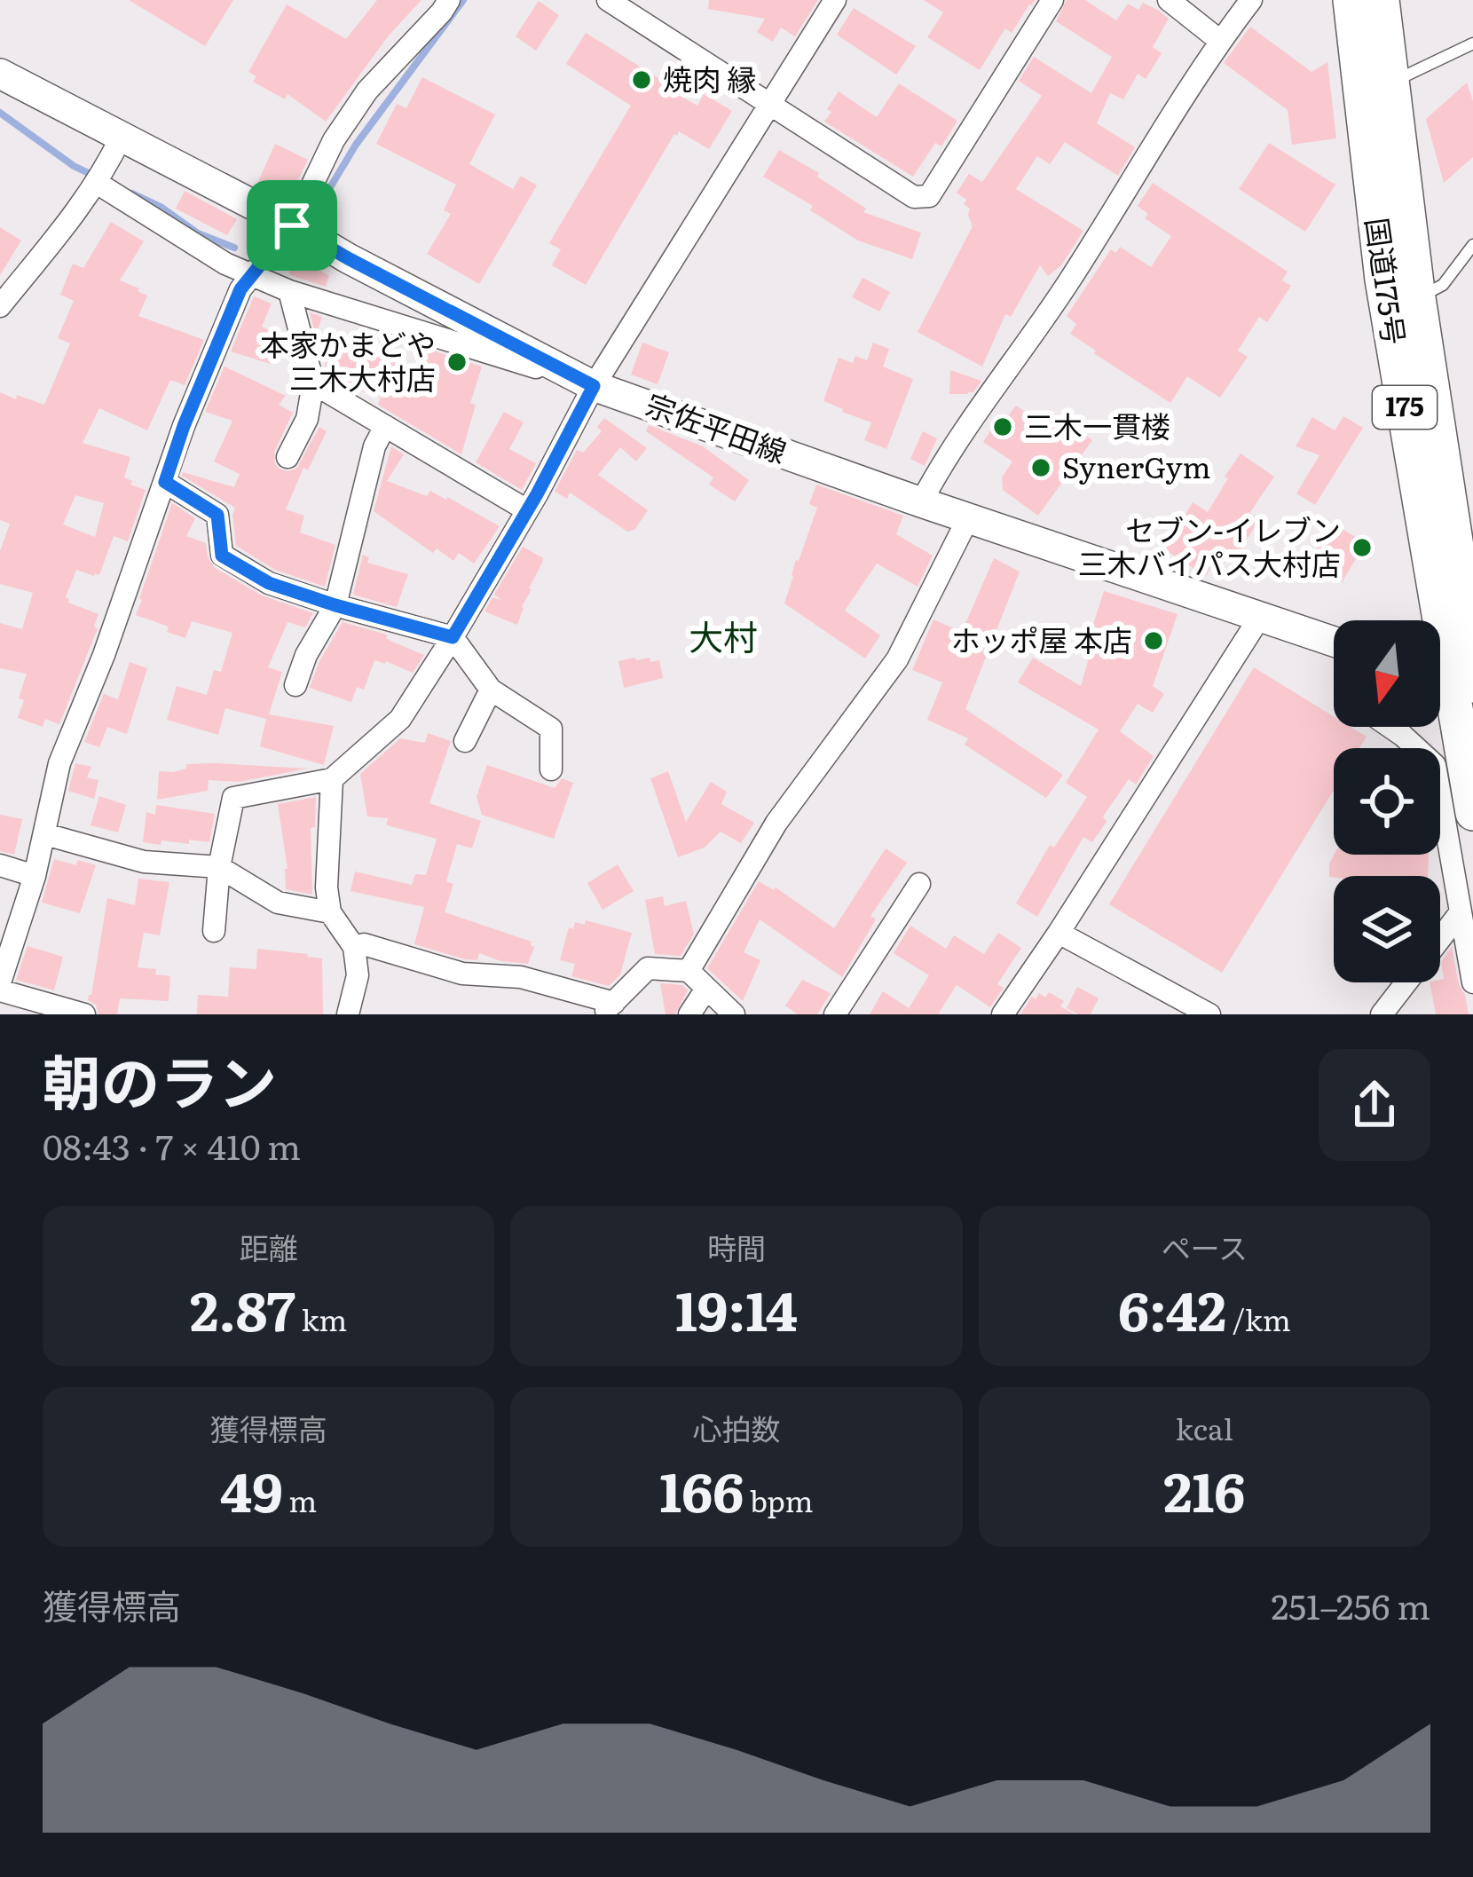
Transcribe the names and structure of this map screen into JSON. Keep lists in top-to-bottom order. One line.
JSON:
{"streets":{"highway":["国道175号","175"],"main road":["宗佐平田線"]},"districts":["大村"],"places":["焼肉 縁","本家かまどや 三木大村店","三木一貫楼","SynerGym","セブン-イレブン 三木バイパス大村店","ホッポ屋 本店"],"north":"bottom","page":{"heading":["朝のラン","08:43 · 7 × 410 m"],"stats":[["距離","2.87 km"],["時間","19:14"],["ペース","6:42 /km"],["獲得標高","49 m"],["心拍数","166 bpm"],["kcal","216"]],"chart":["獲得標高","251–256 m"]}}
